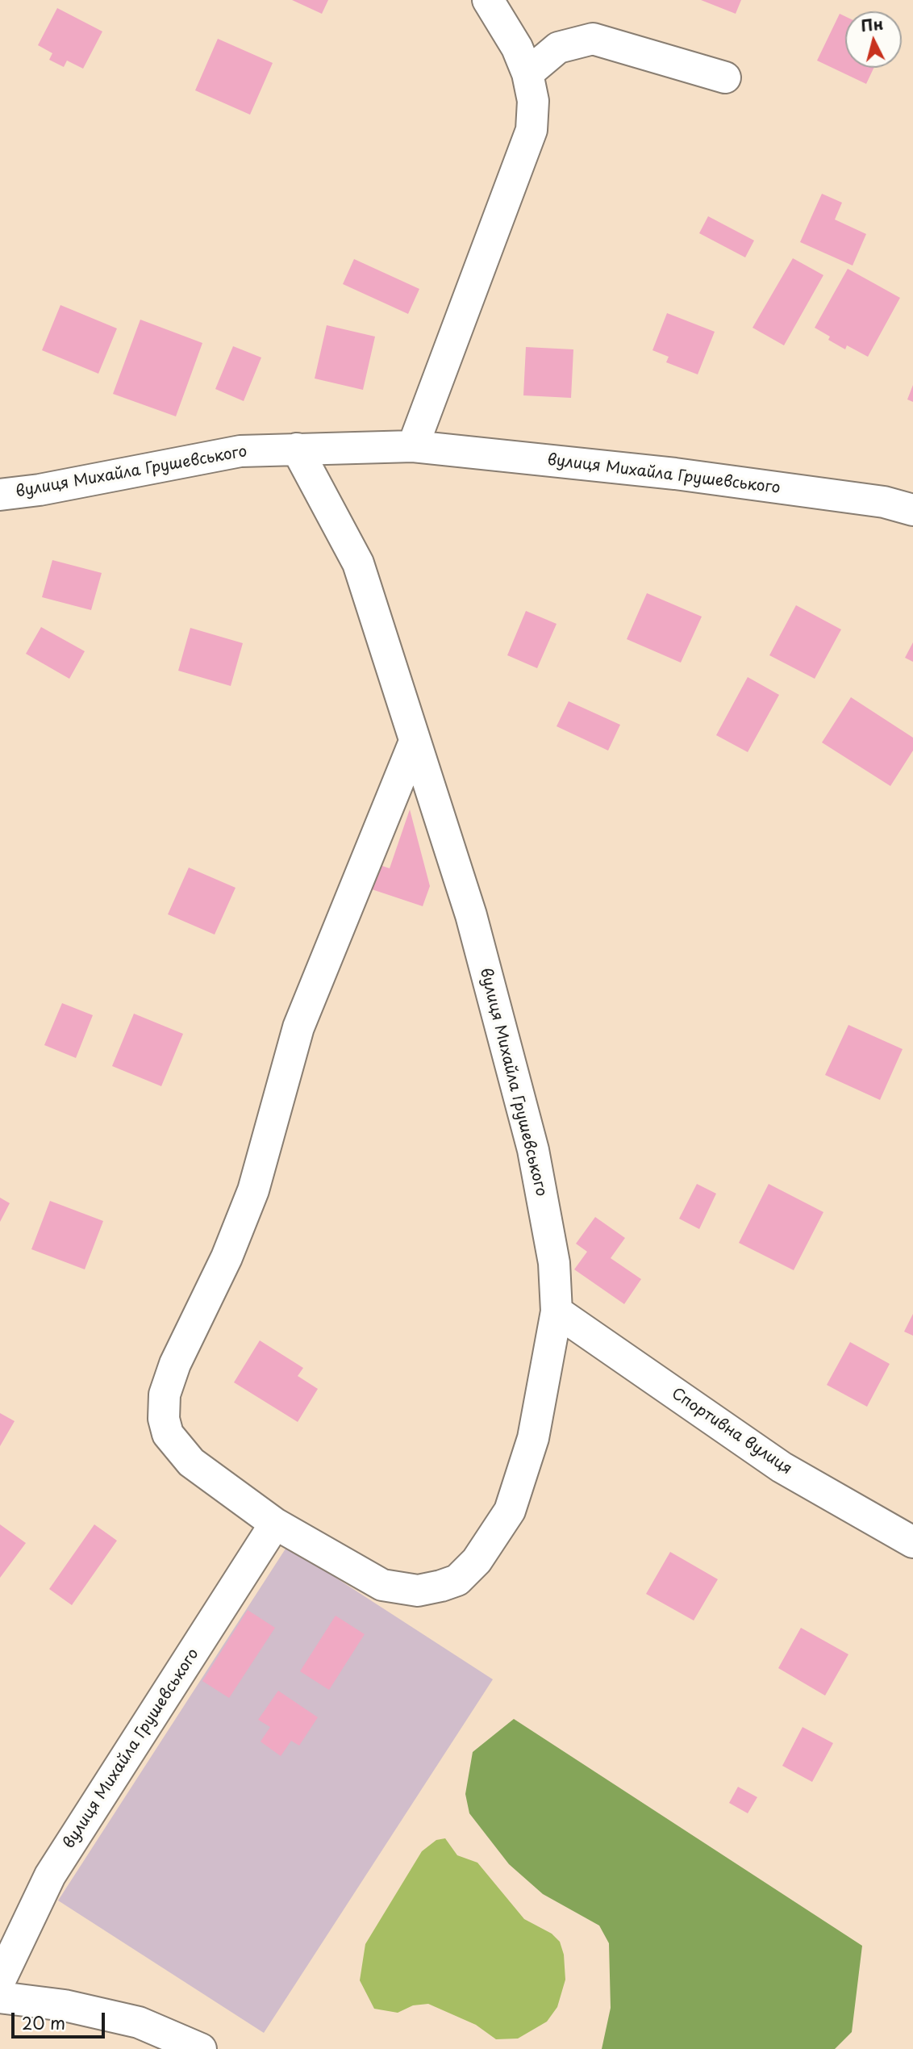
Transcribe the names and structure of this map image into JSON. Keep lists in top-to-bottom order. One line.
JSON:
{"streets":{"street":["вулиця Михайла Грушевського","Спортивна вулиця"]},"crossings":[["вулиця Михайла Грушевського","Спортивна вулиця"]],"scale_bar":"20 m","north":"top"}
